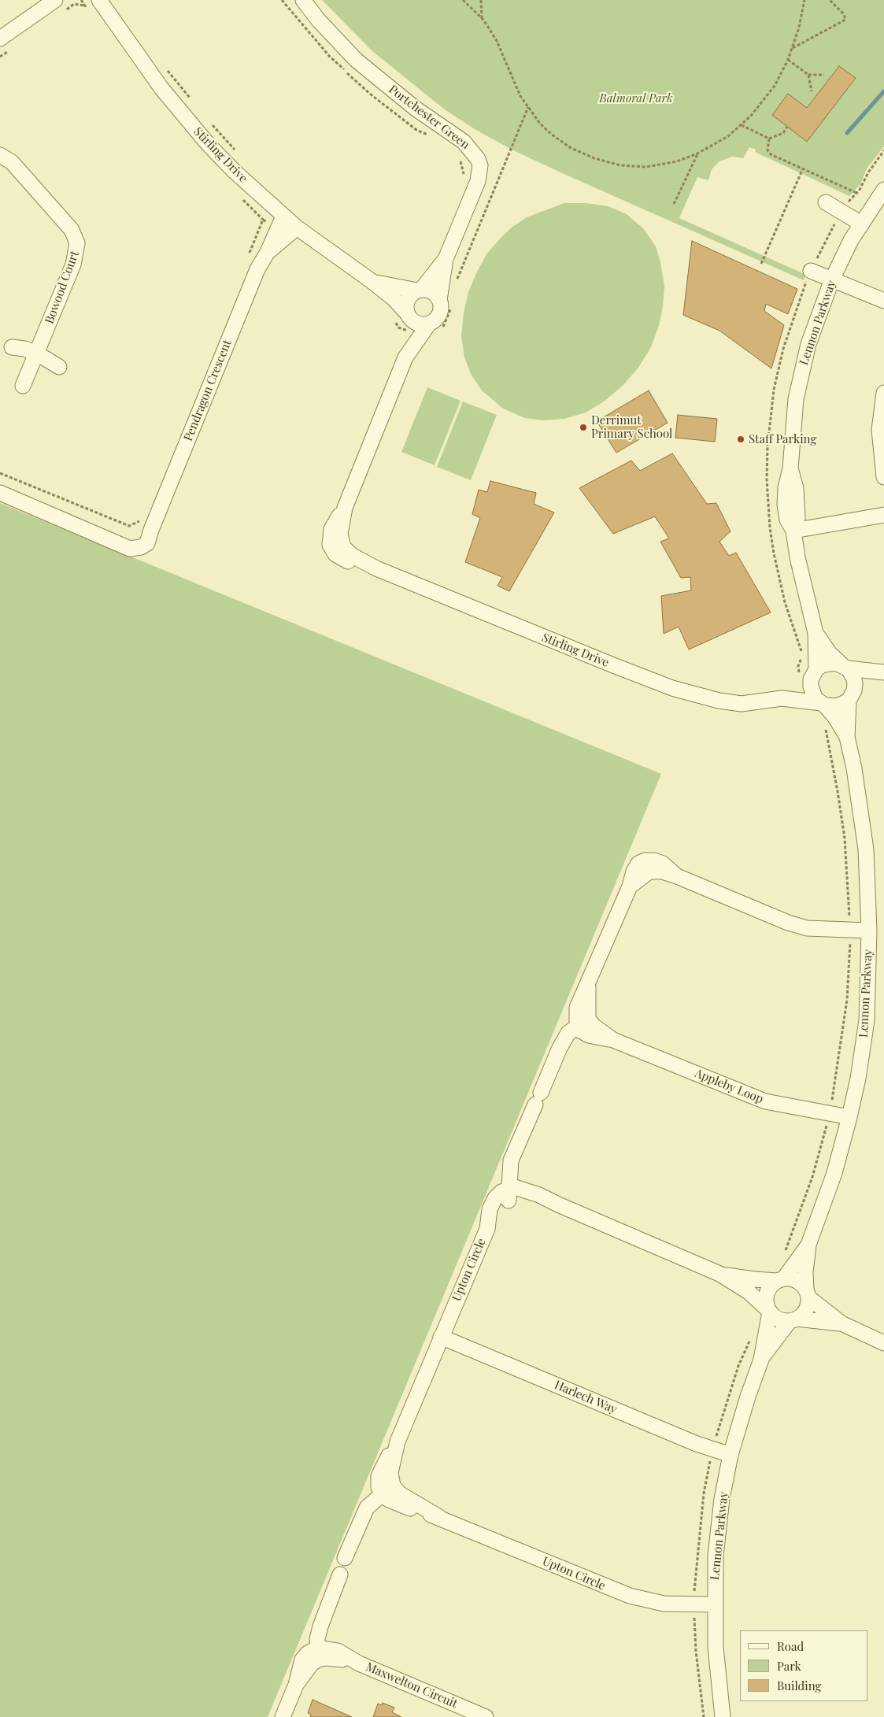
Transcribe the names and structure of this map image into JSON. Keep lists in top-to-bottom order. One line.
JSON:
{"streets":{"street":["Portchester Green","Stirling Drive","Bowood Court","Lennon Parkway","Pendragon Crescent","Appleby Loop","Upton Circle","Harlech Way","Maxwelton Circuit"]},"crossings":[["Portchester Green","Stirling Drive"],["Stirling Drive","Lennon Parkway"],["Stirling Drive","Pendragon Crescent"],["Lennon Parkway","Appleby Loop"],["Lennon Parkway","Upton Circle"],["Lennon Parkway","Harlech Way"],["Upton Circle","Harlech Way"]],"parks":["Balmoral Park"],"places":["Derrimut Primary School","Staff Parking"],"legend":["Road","Park","Building"]}
